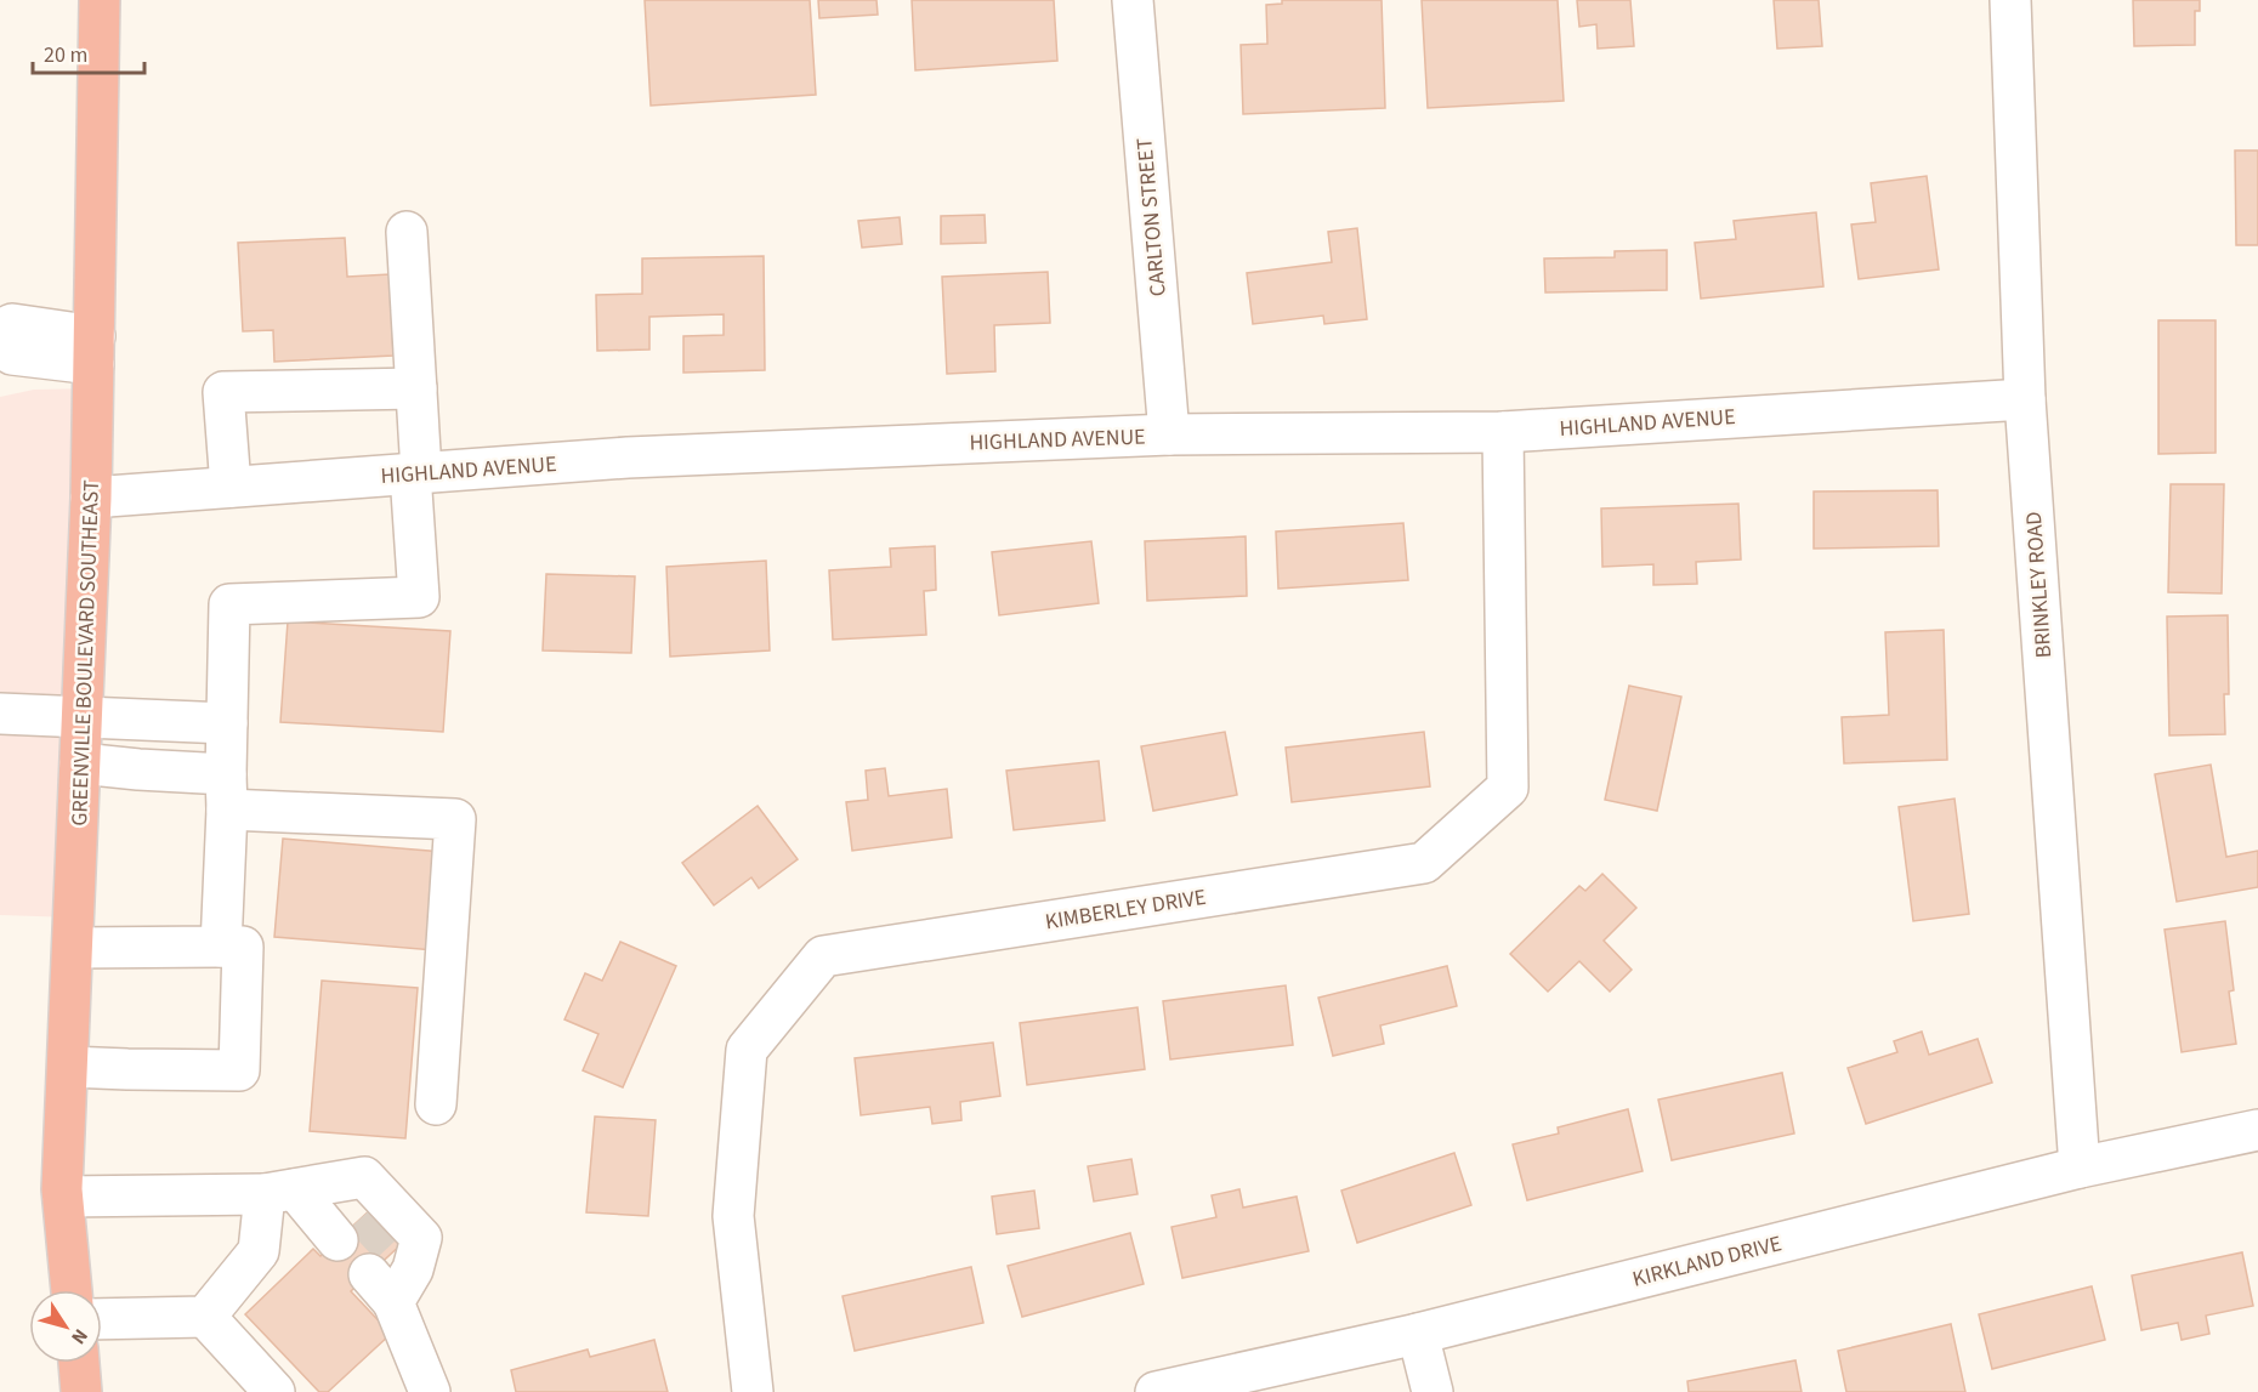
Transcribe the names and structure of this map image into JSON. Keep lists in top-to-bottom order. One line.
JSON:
{"streets":{"highway":["GREENVILLE BOULEVARD SOUTHEAST"],"street":["CARLTON STREET","HIGHLAND AVENUE","BRINKLEY ROAD","KIMBERLEY DRIVE","KIRKLAND DRIVE"]},"crossings":[["CARLTON STREET","HIGHLAND AVENUE"],["HIGHLAND AVENUE","BRINKLEY ROAD"],["HIGHLAND AVENUE","GREENVILLE BOULEVARD SOUTHEAST"],["HIGHLAND AVENUE","KIMBERLEY DRIVE"],["BRINKLEY ROAD","KIRKLAND DRIVE"]],"scale_bar":"20 m","north":"bottom right"}
